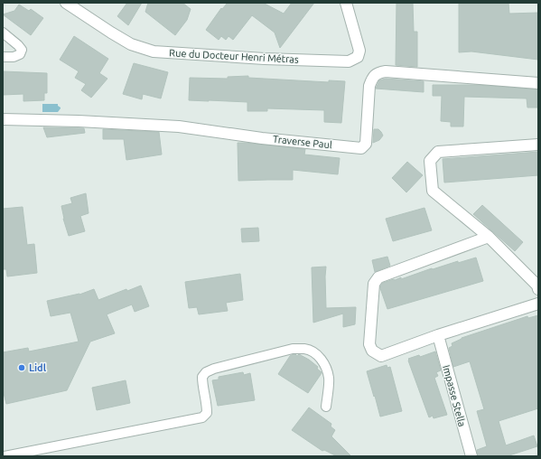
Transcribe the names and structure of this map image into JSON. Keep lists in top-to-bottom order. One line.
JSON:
{"streets":{"street":["Rue du Docteur Henri Métras","Traverse Paul","Impasse Stella"]},"places":["Lidl"]}
